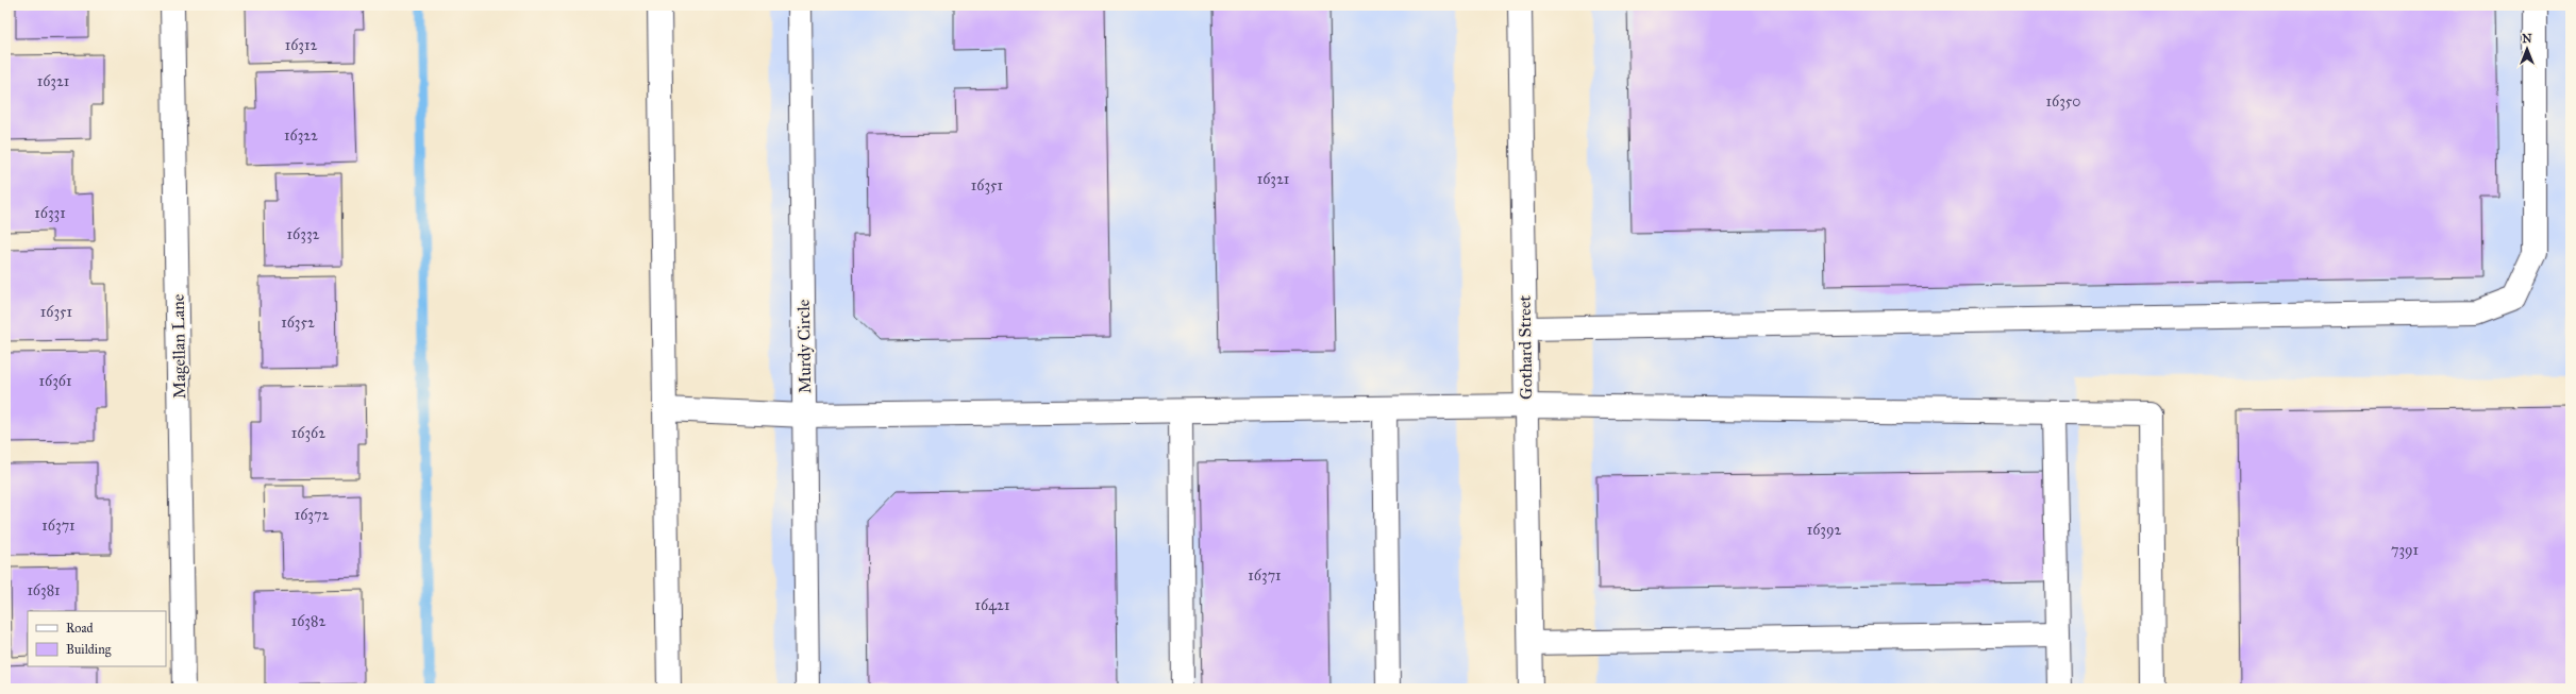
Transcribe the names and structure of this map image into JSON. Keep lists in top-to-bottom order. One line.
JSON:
{"streets":{"street":["Magellan Lane","Murdy Circle","Gothard Street"]},"house_numbers":["16312","16321","16350","16322","16321","16351","16331","16332","16351","16352","16361","16362","16372","16371","16392","7391","16371","16381","16421","16382"],"legend":["Road","Building"],"north":"top"}
